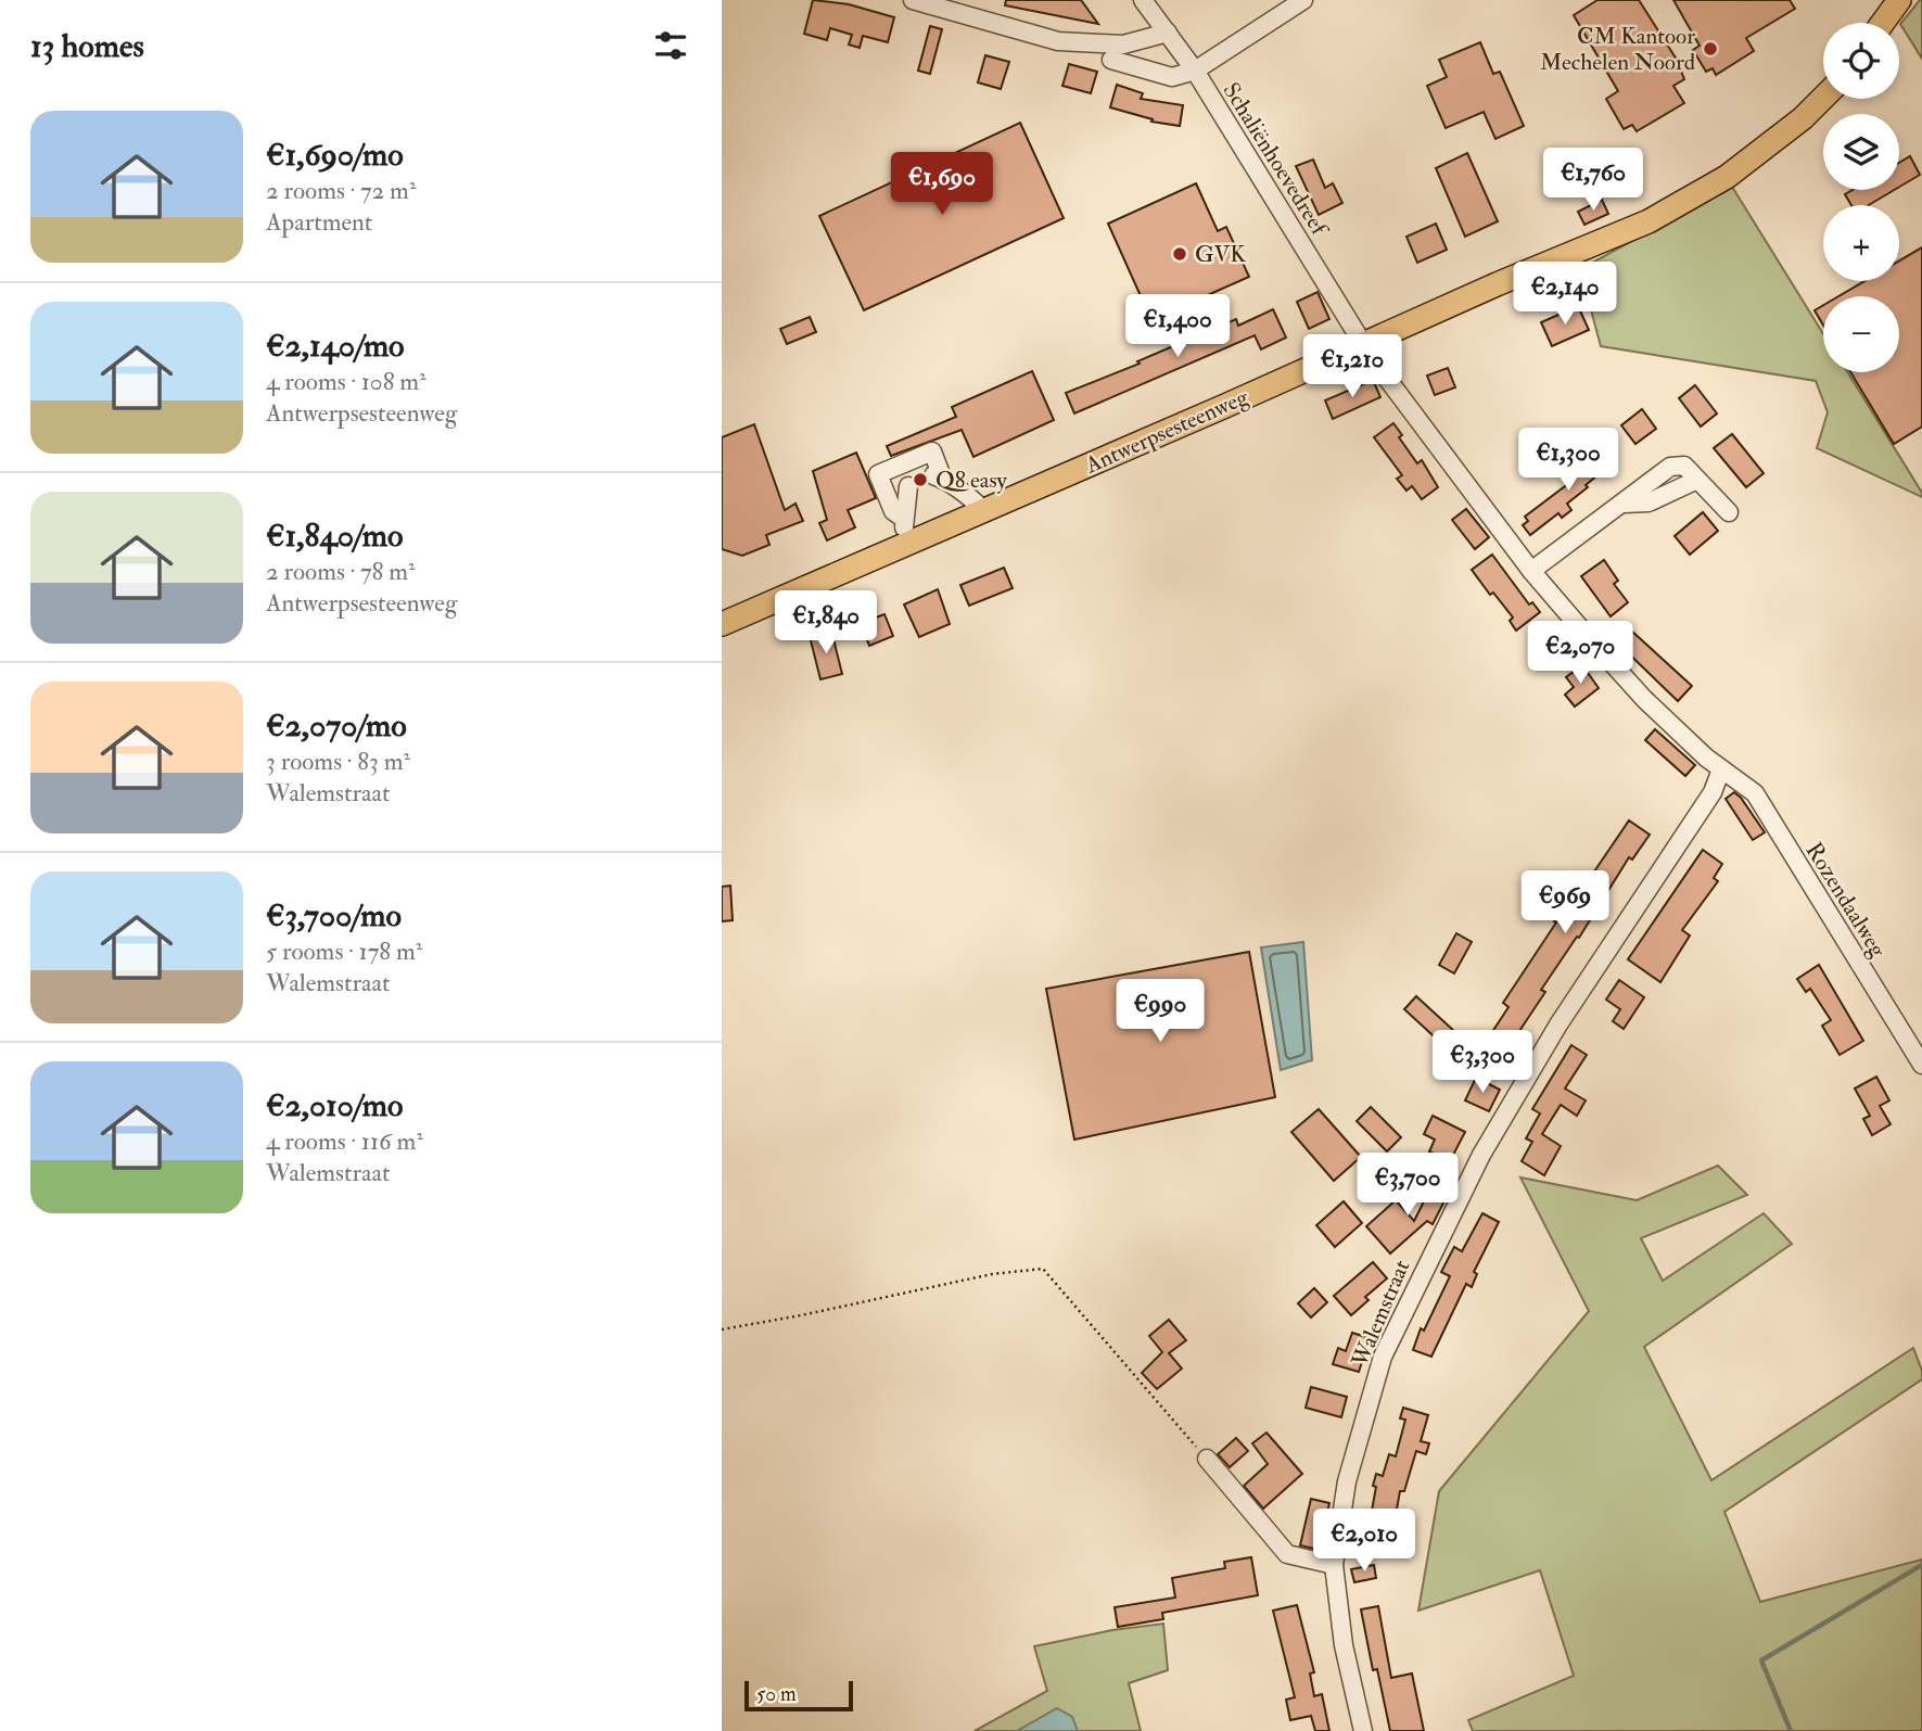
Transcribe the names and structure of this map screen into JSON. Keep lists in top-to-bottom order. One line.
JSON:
{"streets":{"main road":["Antwerpsesteenweg"],"street":["Schaliënhoevedreef","Rozendaalweg","Walemstraat"]},"crossings":[["Schaliënhoevedreef","Antwerpsesteenweg"],["Rozendaalweg","Walemstraat"]],"places":["CM Kantoor Mechelen Noord","GVK","Q8 easy"],"scale_bar":"50 m","page":{"heading":"13 homes","map_buttons":["+","−"],"list":[{"name":"€1,690/mo","note":"2 rooms · 72 m² · Apartment"},{"name":"€2,140/mo","note":"4 rooms · 108 m² · Antwerpsesteenweg"},{"name":"€1,840/mo","note":"2 rooms · 78 m² · Antwerpsesteenweg"},{"name":"€2,070/mo","note":"3 rooms · 83 m² · Walemstraat"},{"name":"€3,700/mo","note":"5 rooms · 178 m² · Walemstraat"},{"name":"€2,010/mo","note":"4 rooms · 116 m² · Walemstraat"}],"price":["€1,760","€1,690","€2,140","€1,400","€1,210","€1,300","€1,840","€2,070","€969","€990","€3,300","€3,700","€2,010"],"scale":"50 m"}}
